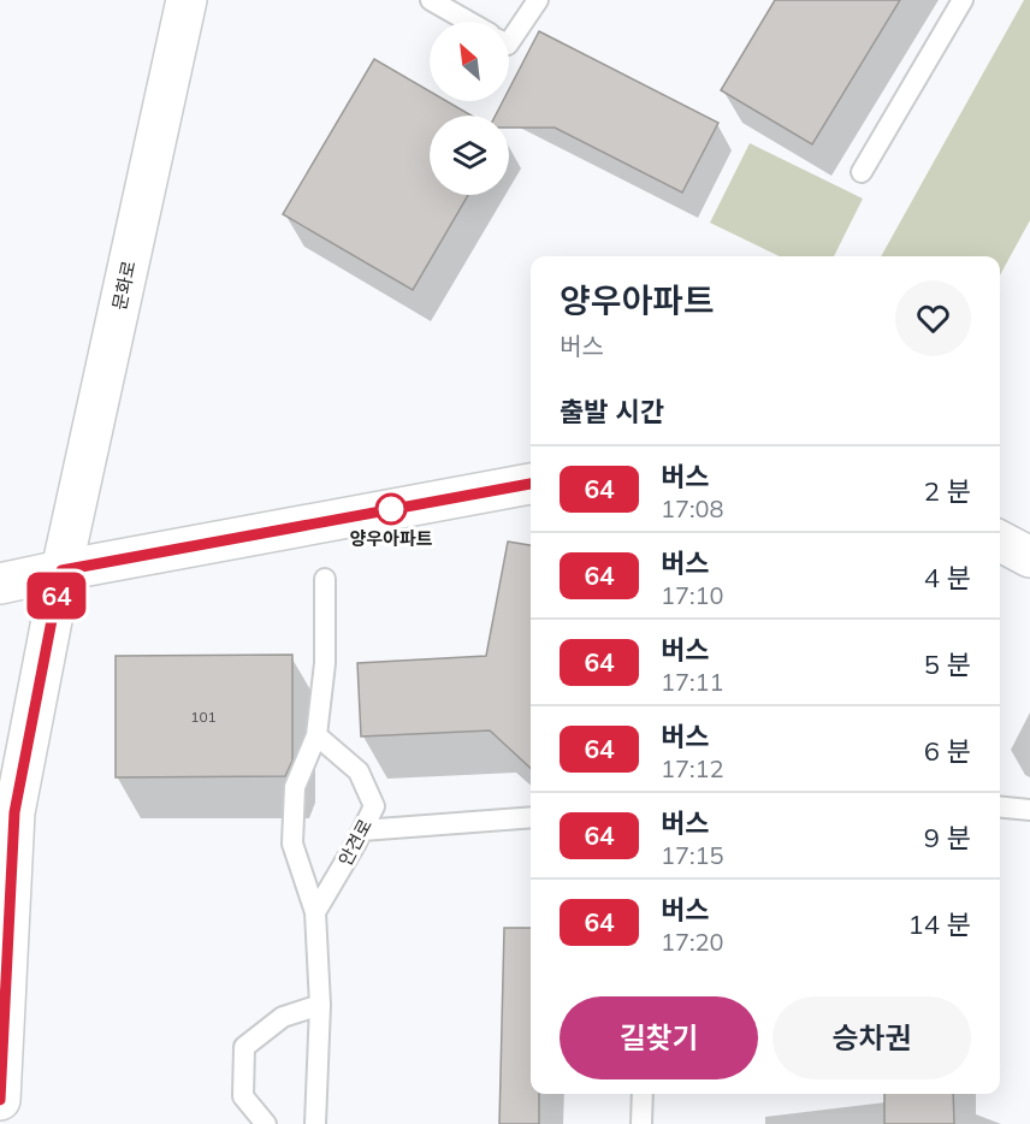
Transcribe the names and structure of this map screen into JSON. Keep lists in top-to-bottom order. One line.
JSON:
{"streets":{"street":["문화로"],"lane":["안견로"]},"places":["양우아파트"],"lines":["bus line 64"],"house_numbers":["101"],"north":"top left","page":{"on_map":"64","heading":[["양우아파트","버스"],"출발 시간"],"list":[{"mark":"64","name":"버스","note":"17:08","value":"2 분"},{"mark":"64","name":"버스","note":"17:10","value":"4 분"},{"mark":"64","name":"버스","note":"17:11","value":"5 분"},{"mark":"64","name":"버스","note":"17:12","value":"6 분"},{"mark":"64","name":"버스","note":"17:15","value":"9 분"},{"mark":"64","name":"버스","note":"17:20","value":"14 분"}],"buttons":["길찾기","승차권"]}}
